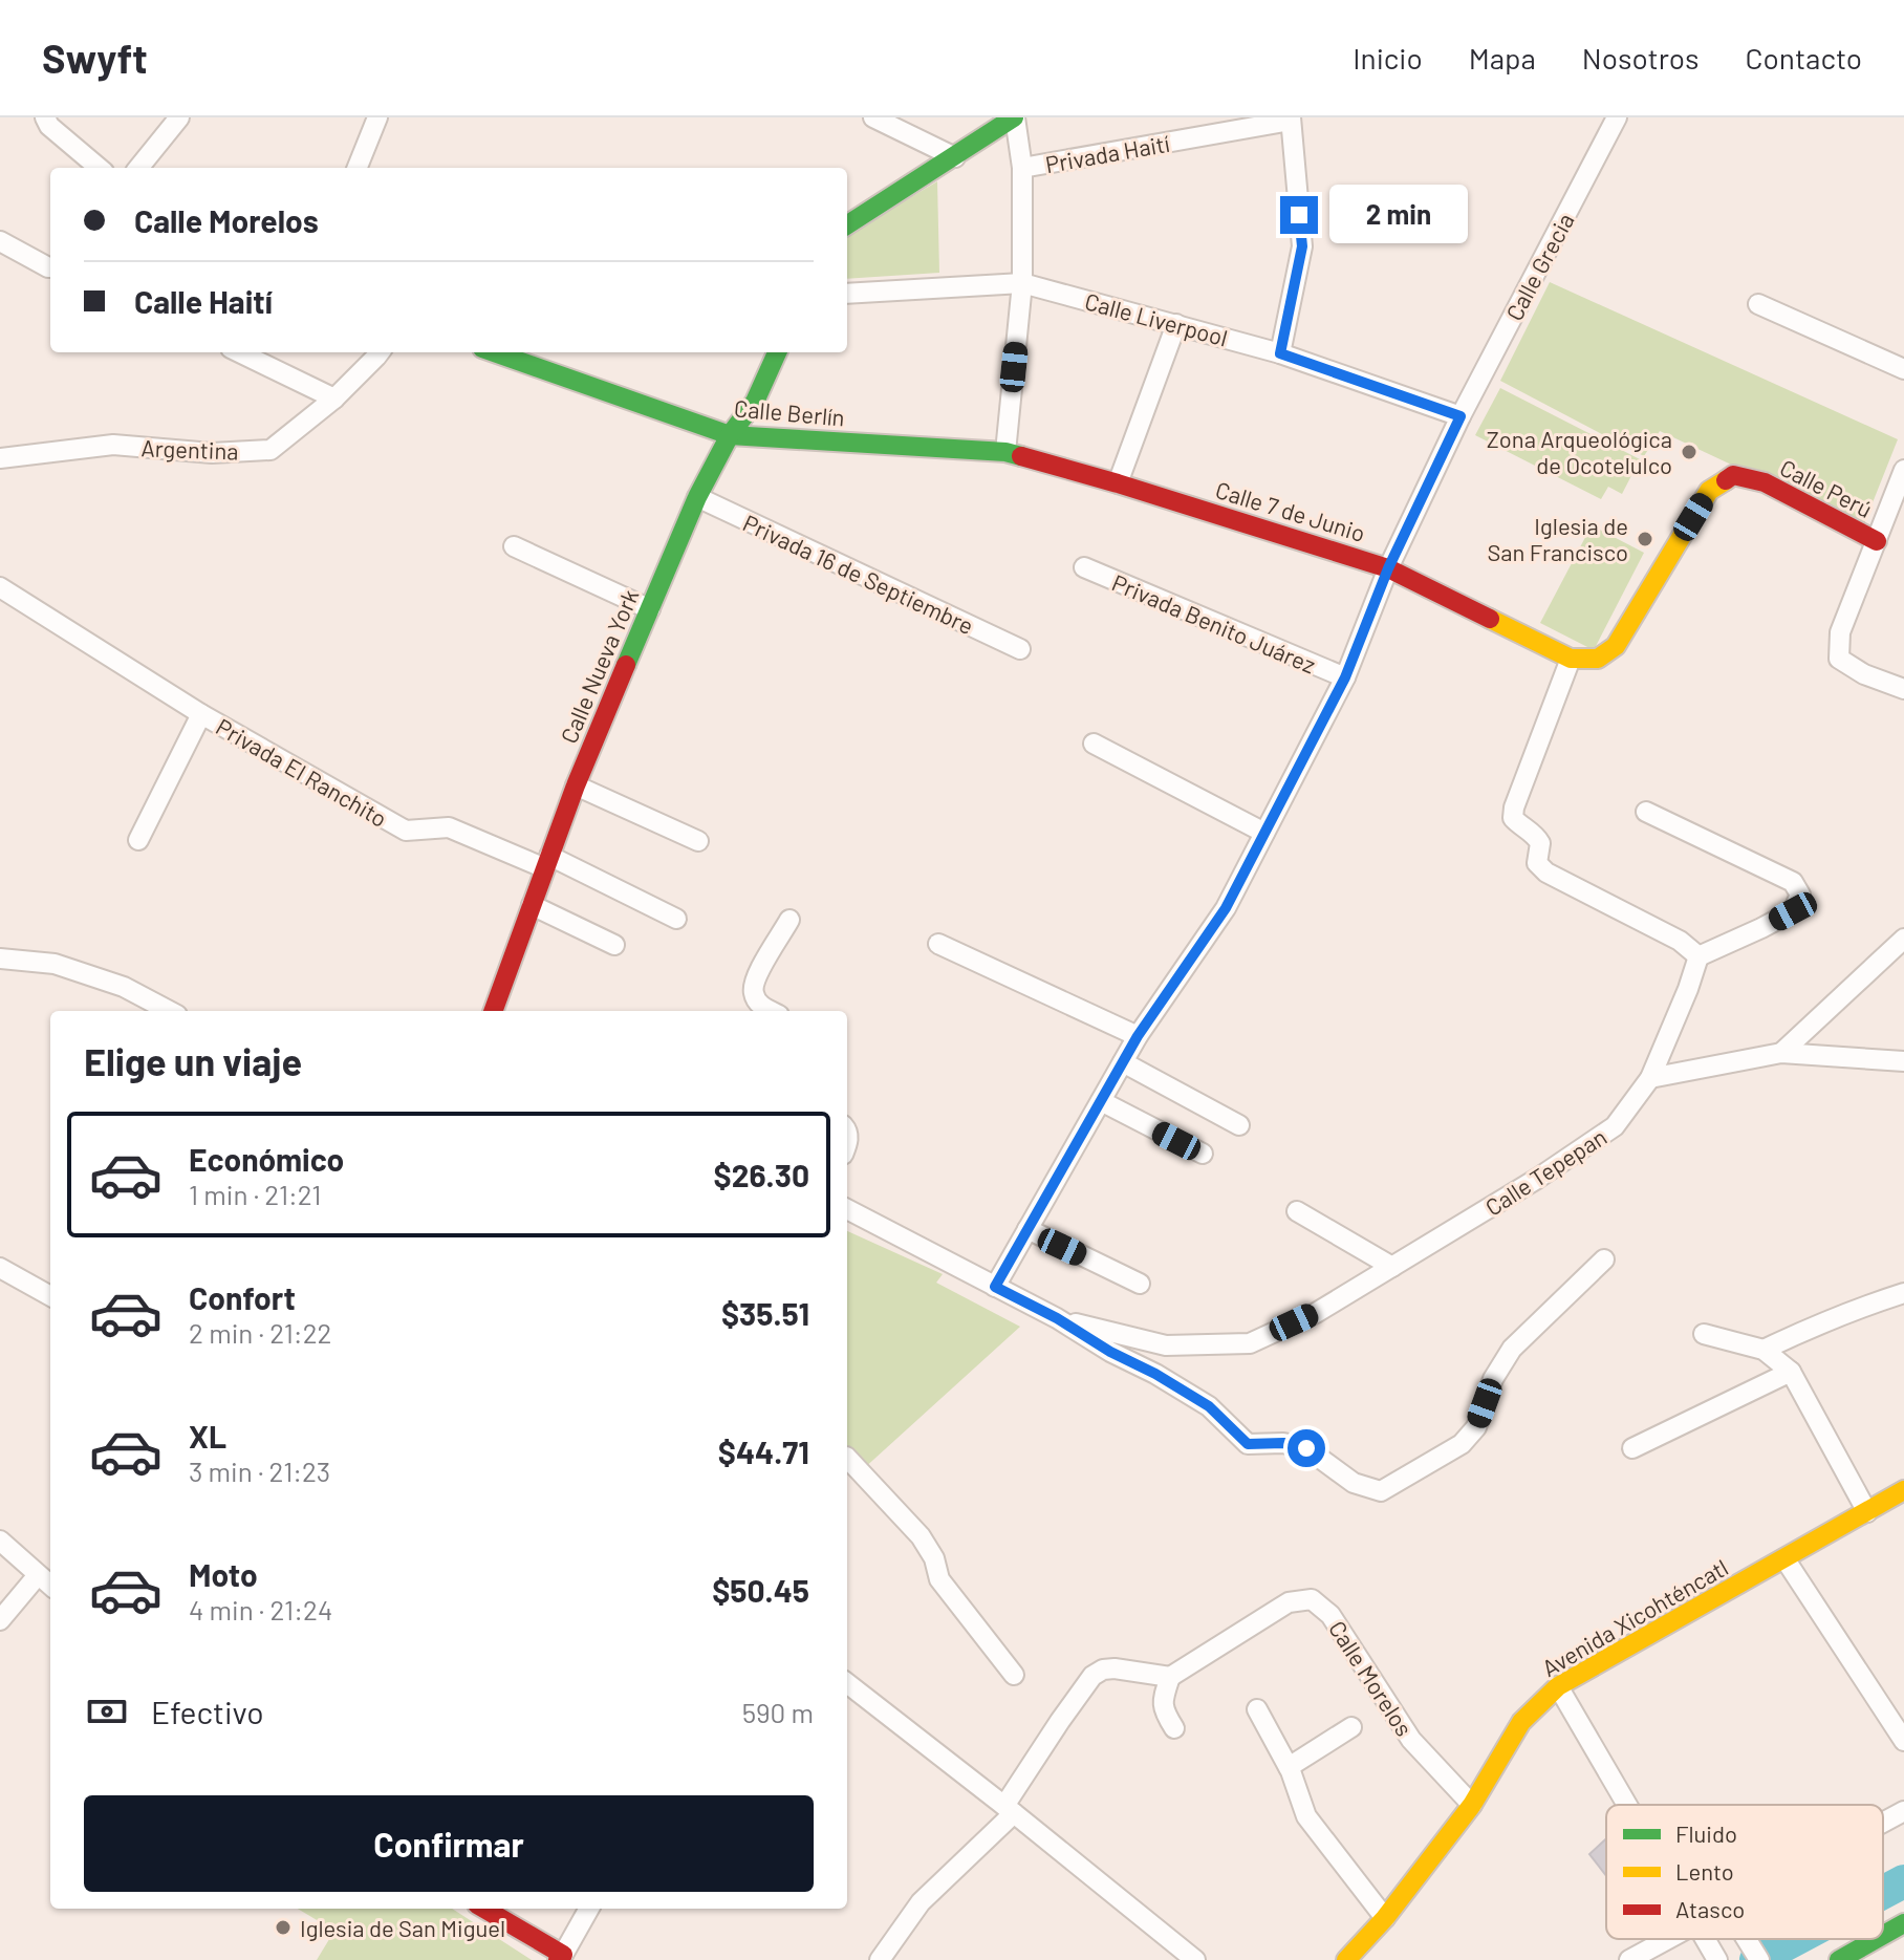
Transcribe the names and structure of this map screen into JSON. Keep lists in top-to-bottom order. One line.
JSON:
{"streets":{"street":["Privada Haití","Calle Grecia","Calle Liverpool","Calle Berlín","Argentina","Calle Perú","Calle 7 de Junio","Privada 16 de Septiembre","Privada Benito Juárez","Calle Nueva York","Privada El Ranchito","Calle Tepepan","Avenida Xicohténcatl","Calle Morelos"]},"crossings":[["Calle Grecia","Calle Liverpool"],["Calle Grecia","Calle 7 de Junio"],["Calle Grecia","Privada Benito Juárez"],["Calle Berlín","Calle 7 de Junio"],["Calle Berlín","Calle Nueva York"],["Calle Perú","Calle 7 de Junio"],["Privada 16 de Septiembre","Calle Nueva York"],["Calle Nueva York","Privada El Ranchito"],["Avenida Xicohténcatl","Calle Morelos"]],"places":["Zona Arqueológica de Ocotelulco","Iglesia de San Francisco","Iglesia de San Miguel"],"legend":["Fluido","Lento","Atasco"],"page":{"header":"Swyft","nav":["Inicio","Mapa","Nosotros","Contacto"],"banner":["Calle Morelos","Calle Haití"],"bubble":"2 min","heading":"Elige un viaje","list":[{"name":"Económico","note":"1 min · 21:21","value":"$26.30"},{"name":"Confort","note":"2 min · 21:22","value":"$35.51"},{"name":"XL","note":"3 min · 21:23","value":"$44.71"},{"name":"Moto","note":"4 min · 21:24","value":"$50.45"}],"pay":["Efectivo","590 m"],"buttons":"Confirmar"}}
